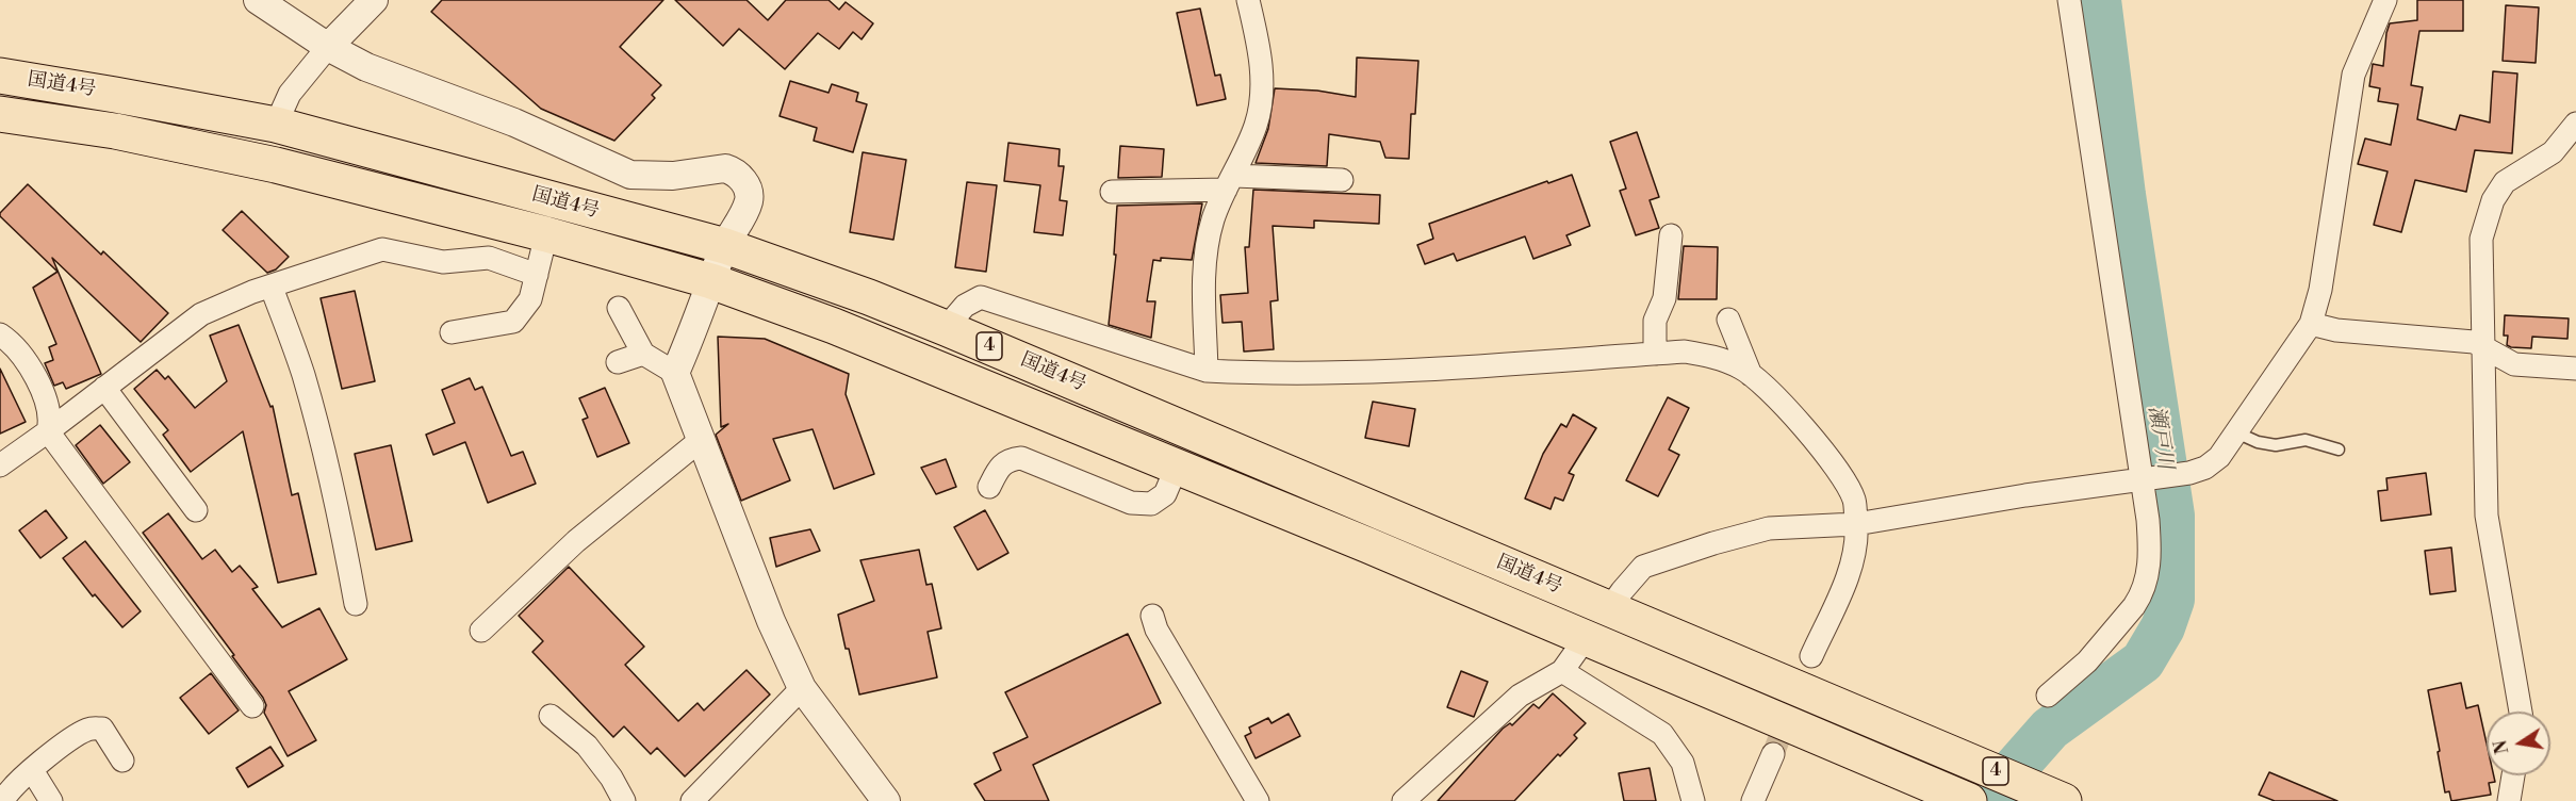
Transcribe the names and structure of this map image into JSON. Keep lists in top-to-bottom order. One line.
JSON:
{"streets":{"highway":["国道4号","4"]},"water":["瀬戸川"],"north":"left"}
